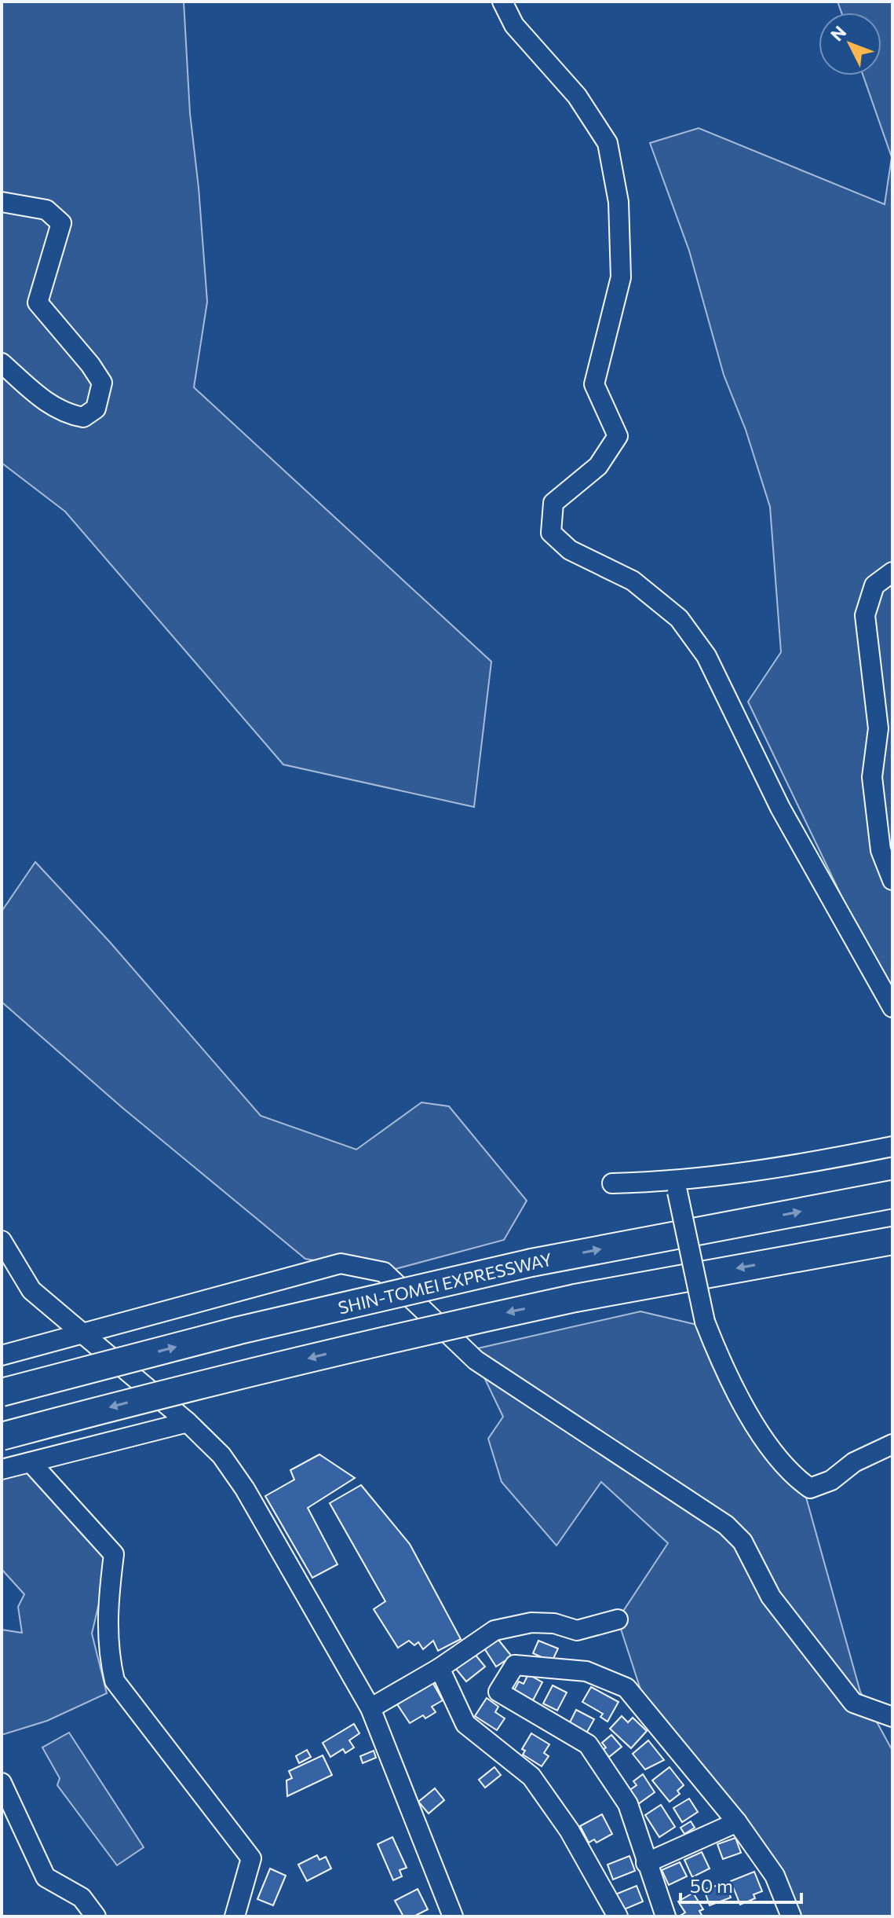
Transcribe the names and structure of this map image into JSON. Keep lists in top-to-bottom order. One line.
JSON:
{"streets":{"highway":["SHIN-TOMEI EXPRESSWAY"]},"scale_bar":"50 m","north":"top left"}
